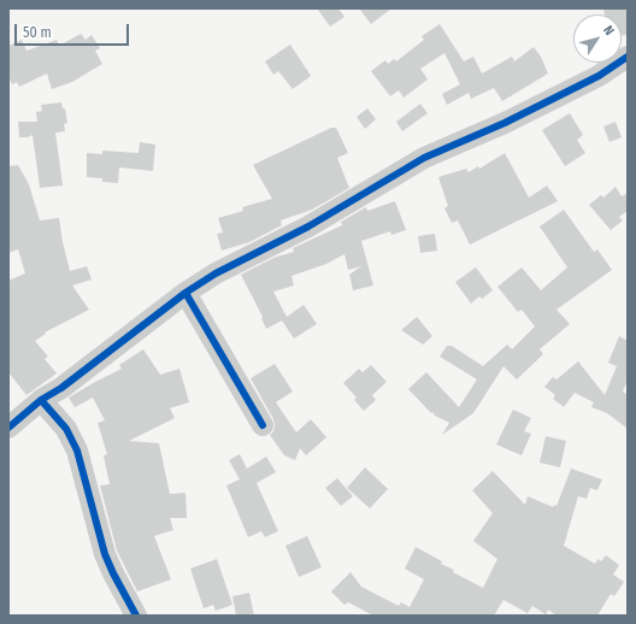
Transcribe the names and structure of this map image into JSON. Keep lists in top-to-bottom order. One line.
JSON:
{"scale_bar":"50 m","north":"top right"}
